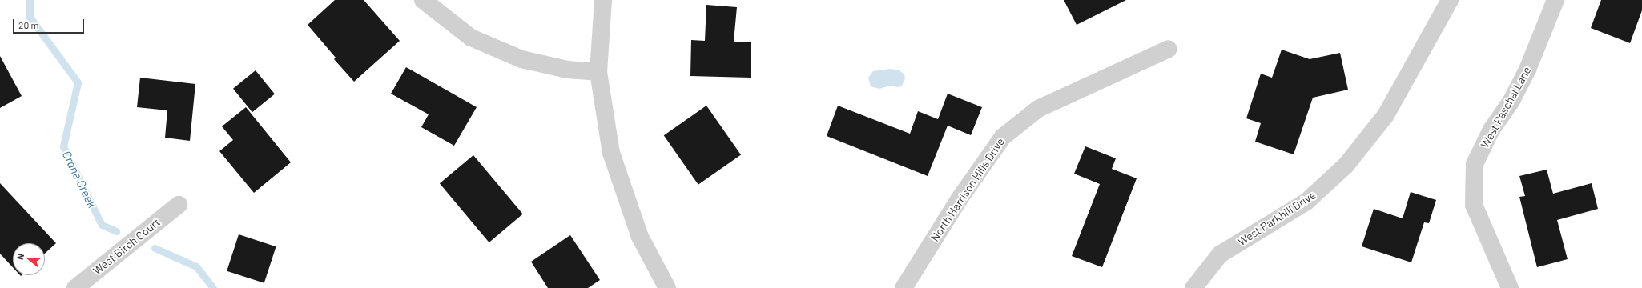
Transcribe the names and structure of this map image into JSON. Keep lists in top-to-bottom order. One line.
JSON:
{"streets":{"street":["West Paschal Lane","North Harrison Hills Drive","West Parkhill Drive","West Birch Court"]},"water":["Crane Creek"],"scale_bar":"20 m","north":"left"}
